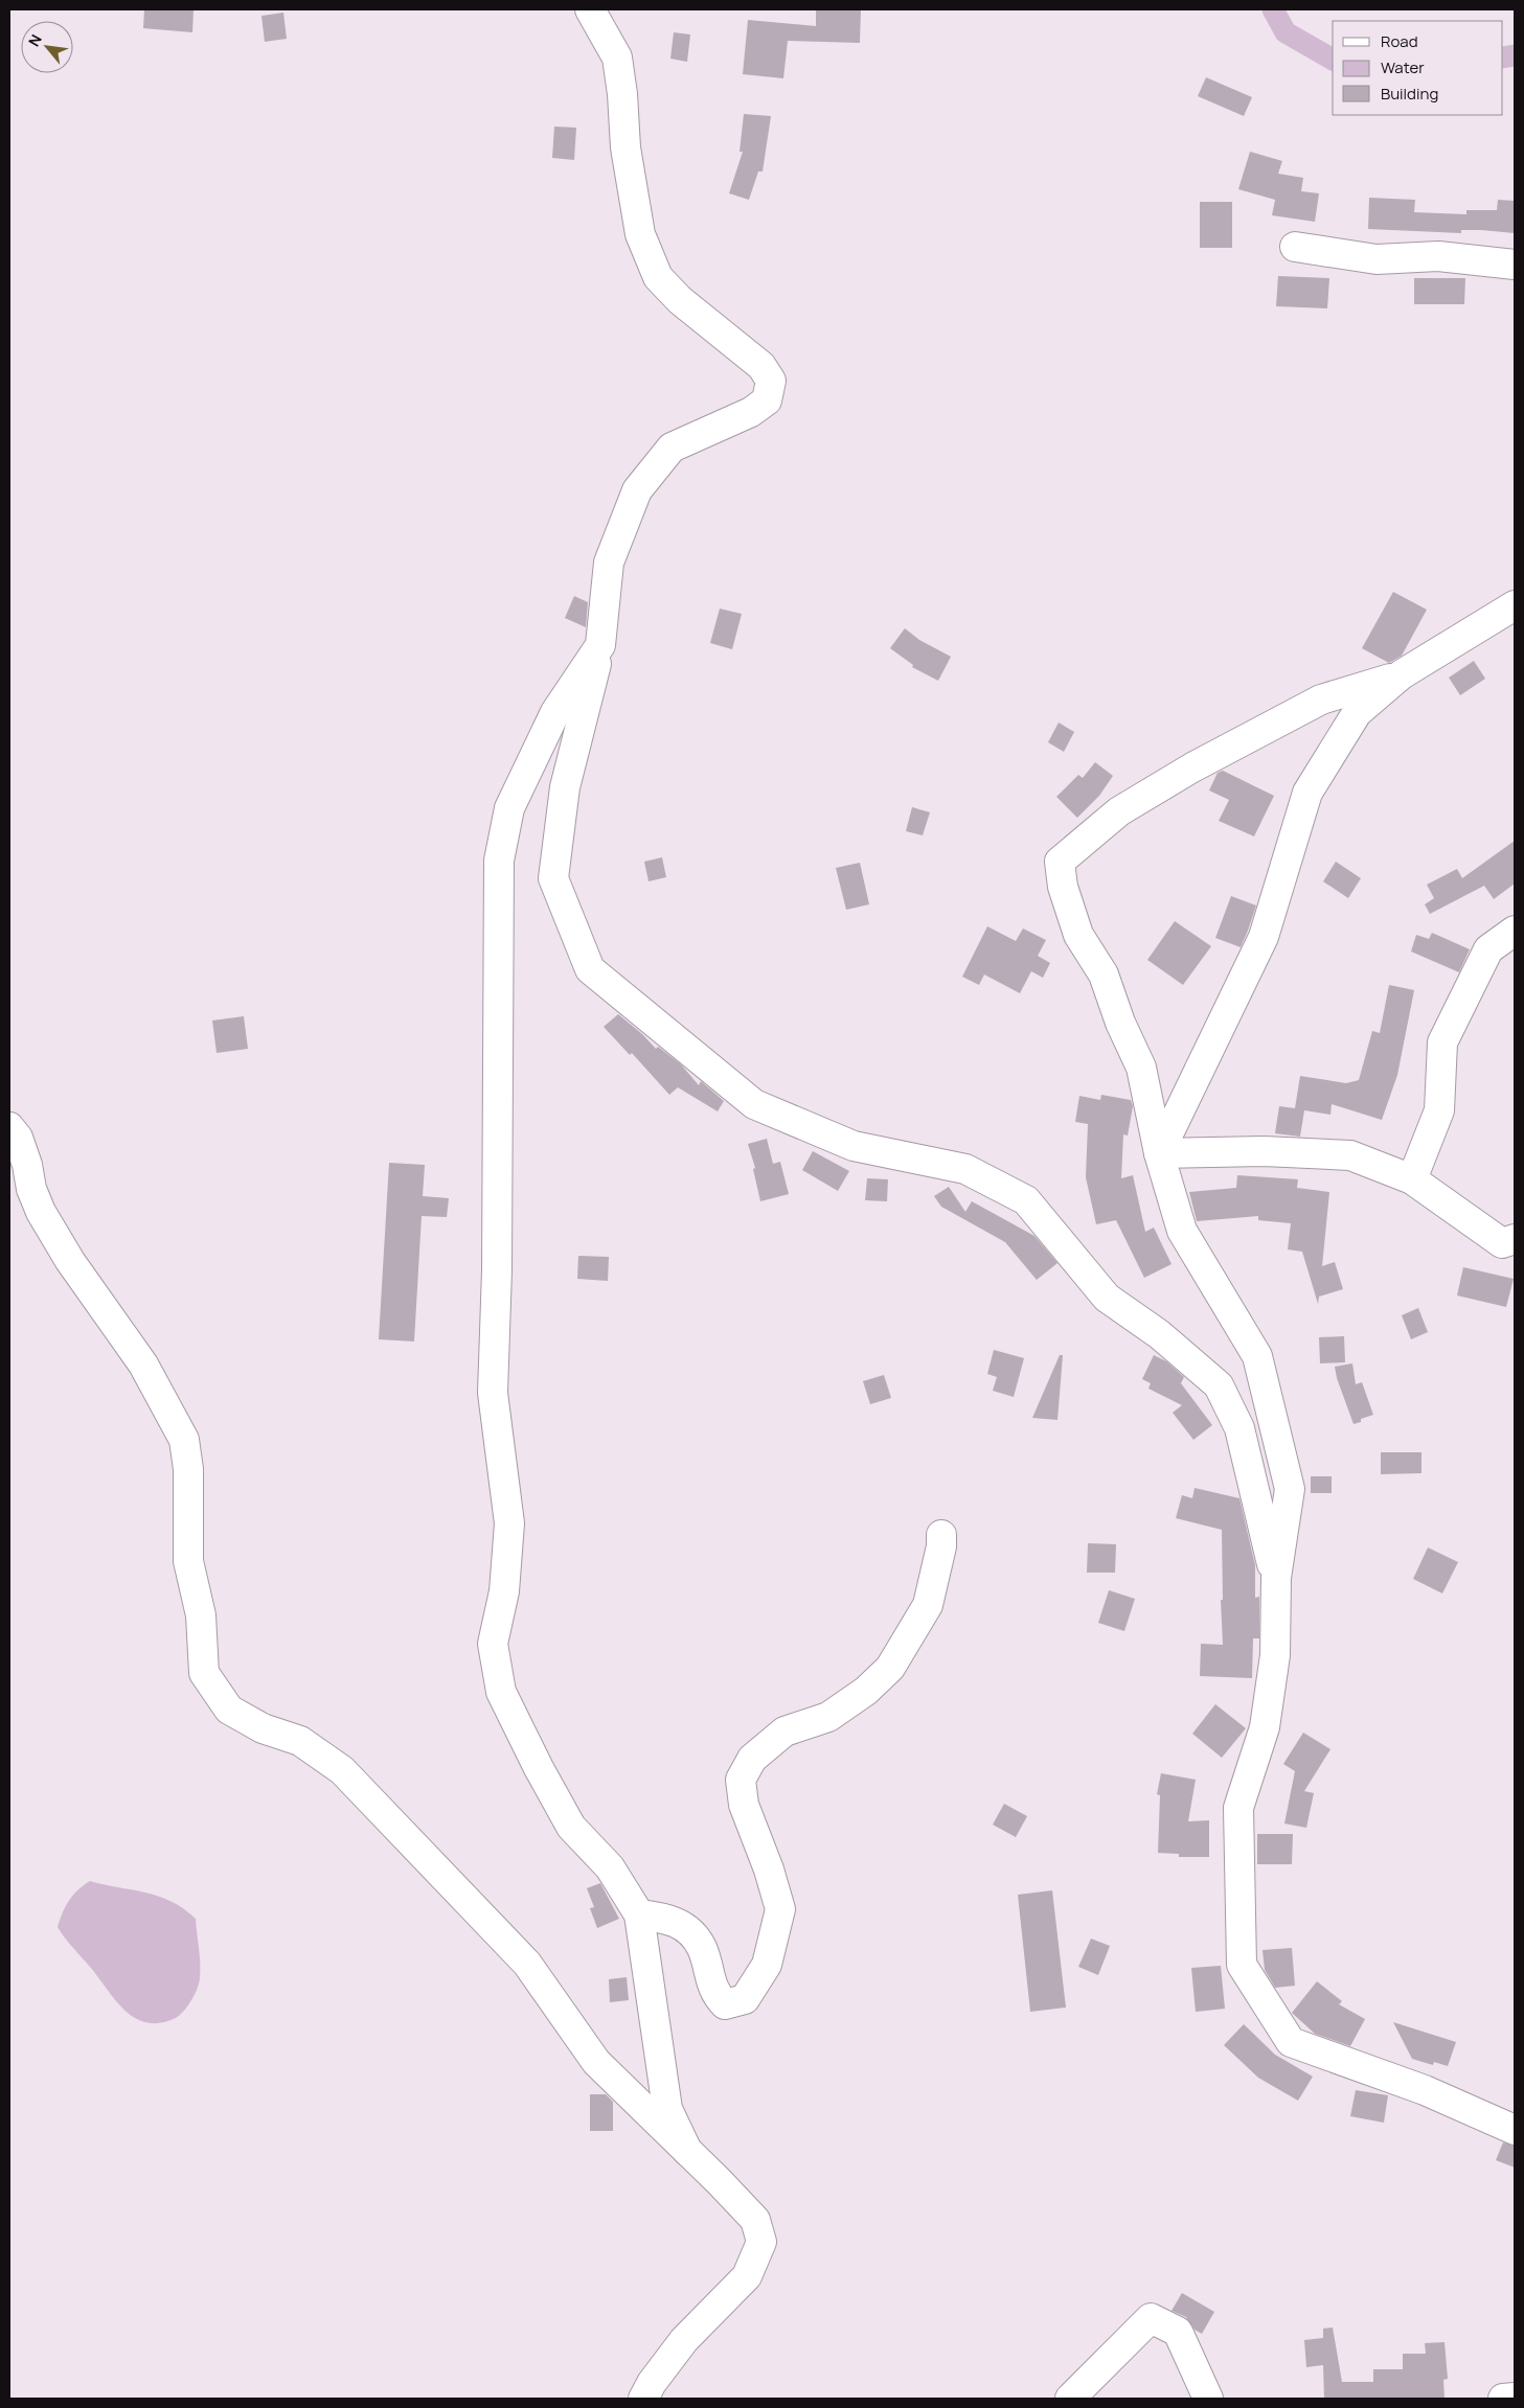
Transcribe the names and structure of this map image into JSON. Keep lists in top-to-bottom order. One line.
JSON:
{"legend":["Road","Water","Building"],"north":"top left"}
